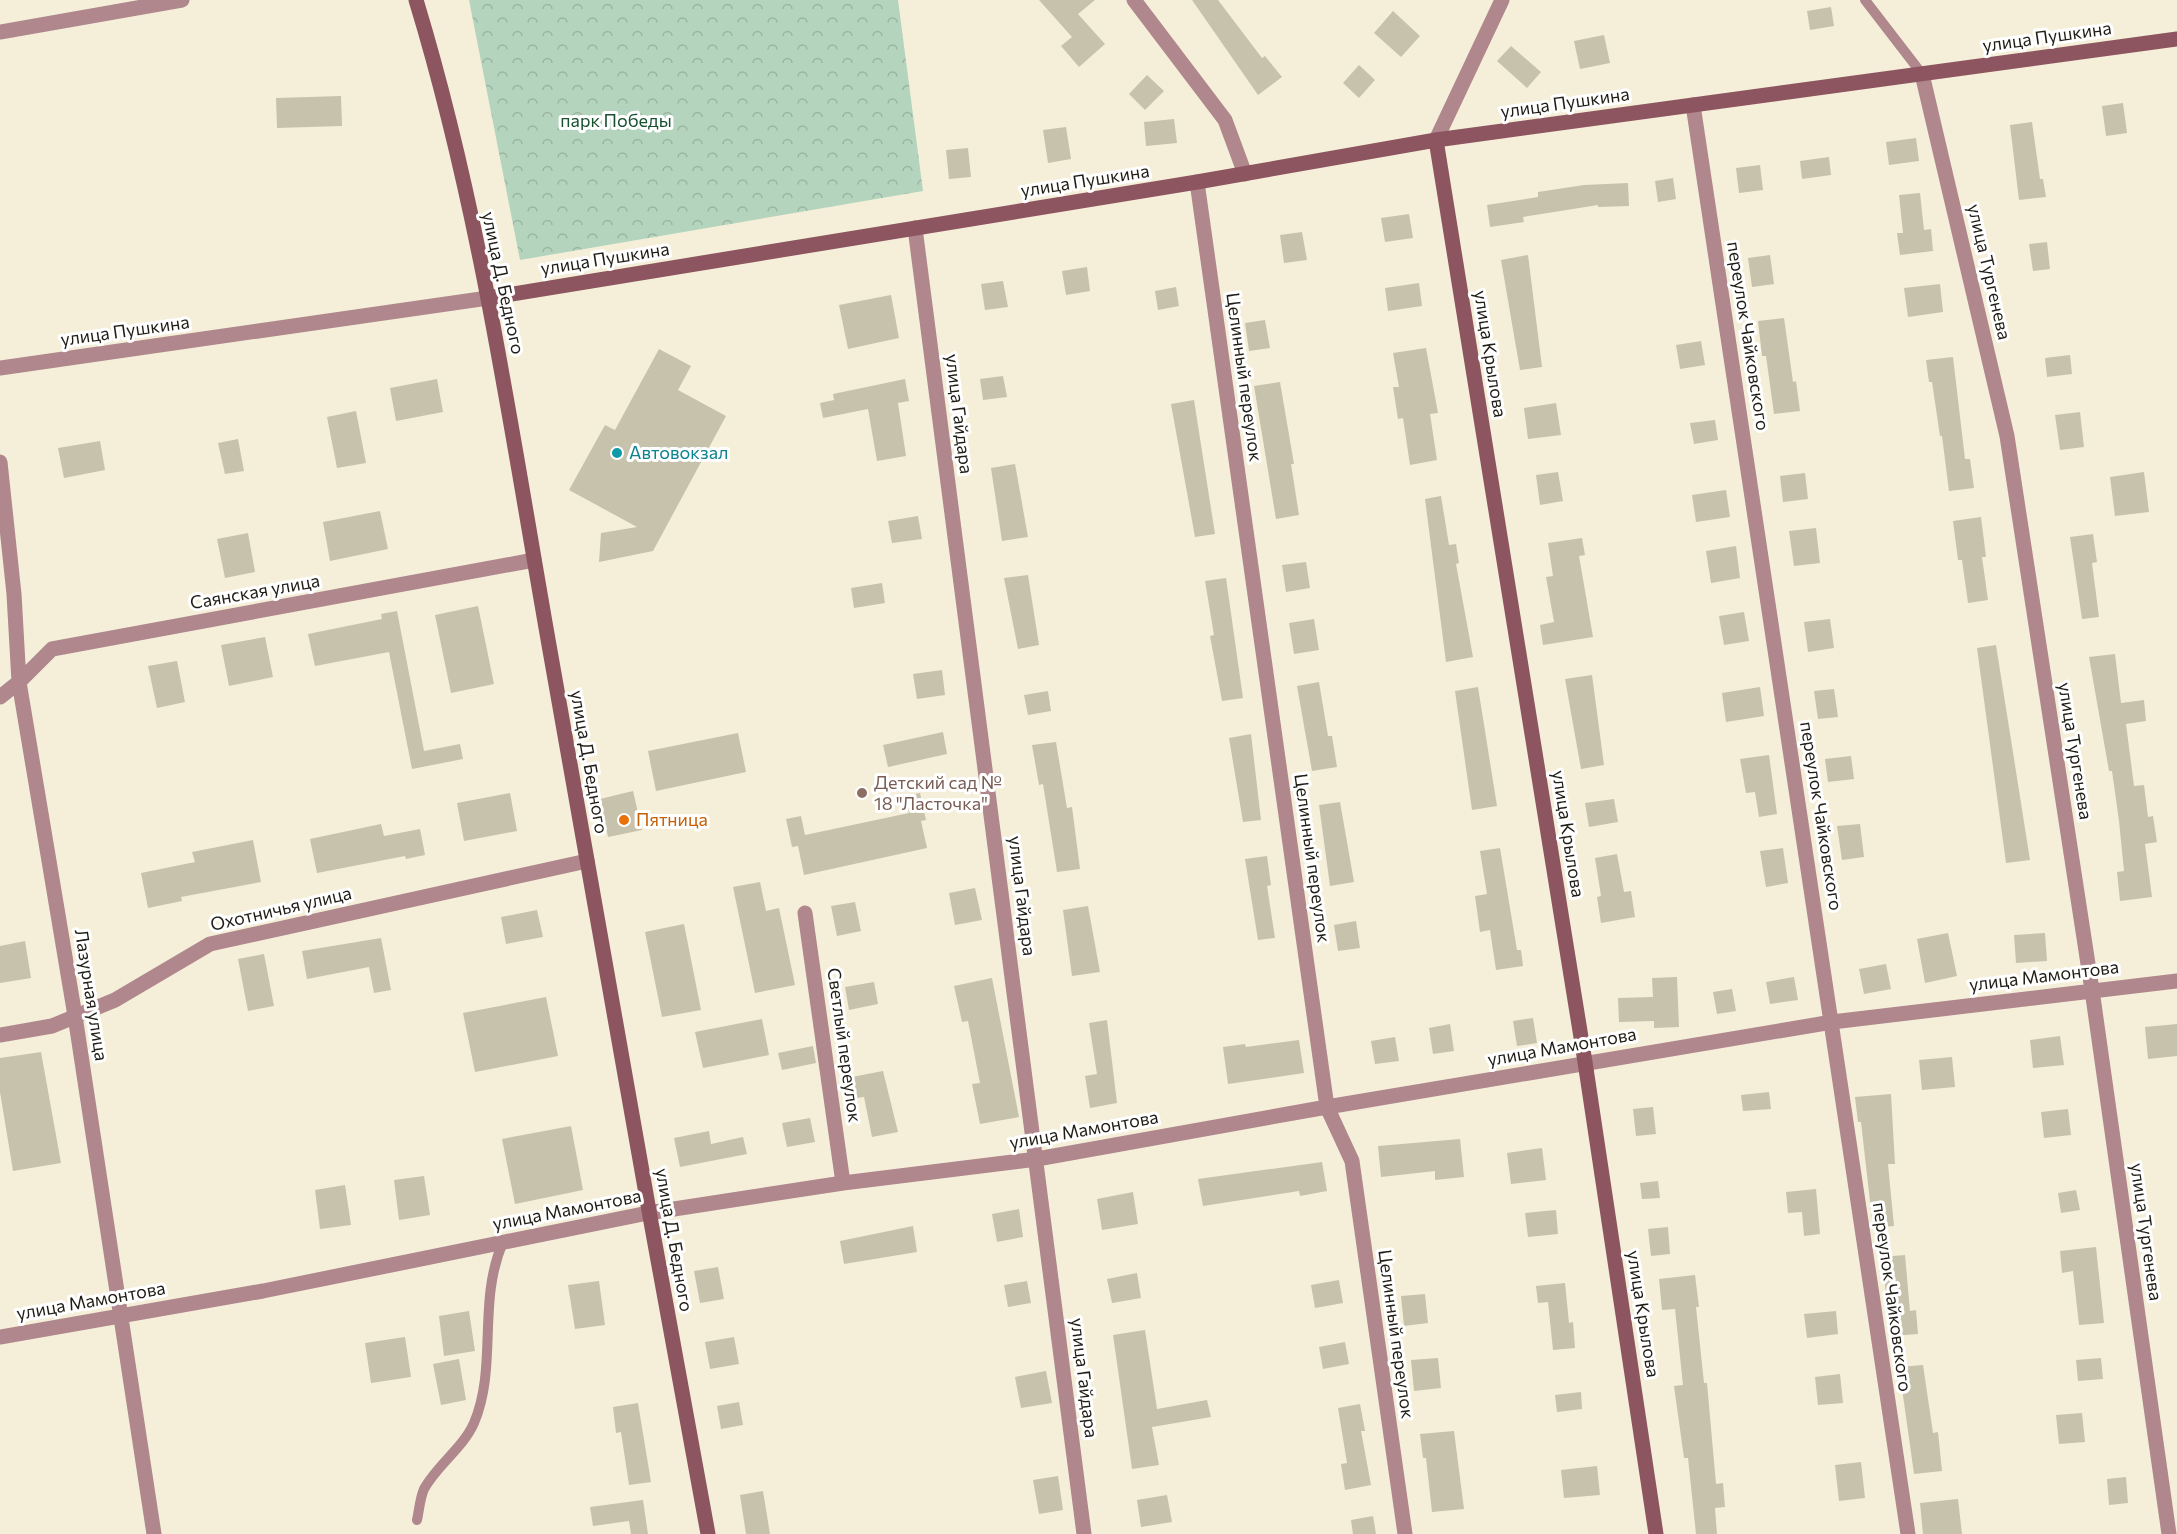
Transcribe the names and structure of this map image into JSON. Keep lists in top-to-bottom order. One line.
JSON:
{"streets":{"street":["улица Пушкина","улица Тургенева","улица Д. Бедного","переулок Чайковского","улица Крылова","Целинный переулок","улица Гайдара","Саянская улица","Охотничья улица","улица Мамонтова","Лазурная улица","Светлый переулок"]},"crossings":[["улица Пушкина","улица Тургенева"],["улица Пушкина","улица Д. Бедного"],["улица Пушкина","переулок Чайковского"],["улица Пушкина","улица Крылова"],["улица Пушкина","Целинный переулок"],["улица Пушкина","улица Гайдара"],["улица Тургенева","улица Мамонтова"],["улица Д. Бедного","Саянская улица"],["улица Д. Бедного","Охотничья улица"],["улица Д. Бедного","улица Мамонтова"],["переулок Чайковского","улица Мамонтова"],["улица Крылова","улица Мамонтова"],["Целинный переулок","улица Мамонтова"],["улица Гайдара","улица Мамонтова"],["Саянская улица","Лазурная улица"],["Охотничья улица","Лазурная улица"],["улица Мамонтова","Лазурная улица"],["улица Мамонтова","Светлый переулок"]],"parks":["парк Победы"],"places":["Автовокзал","Детский сад № 18 \"Ласточка\"","Пятница"]}
